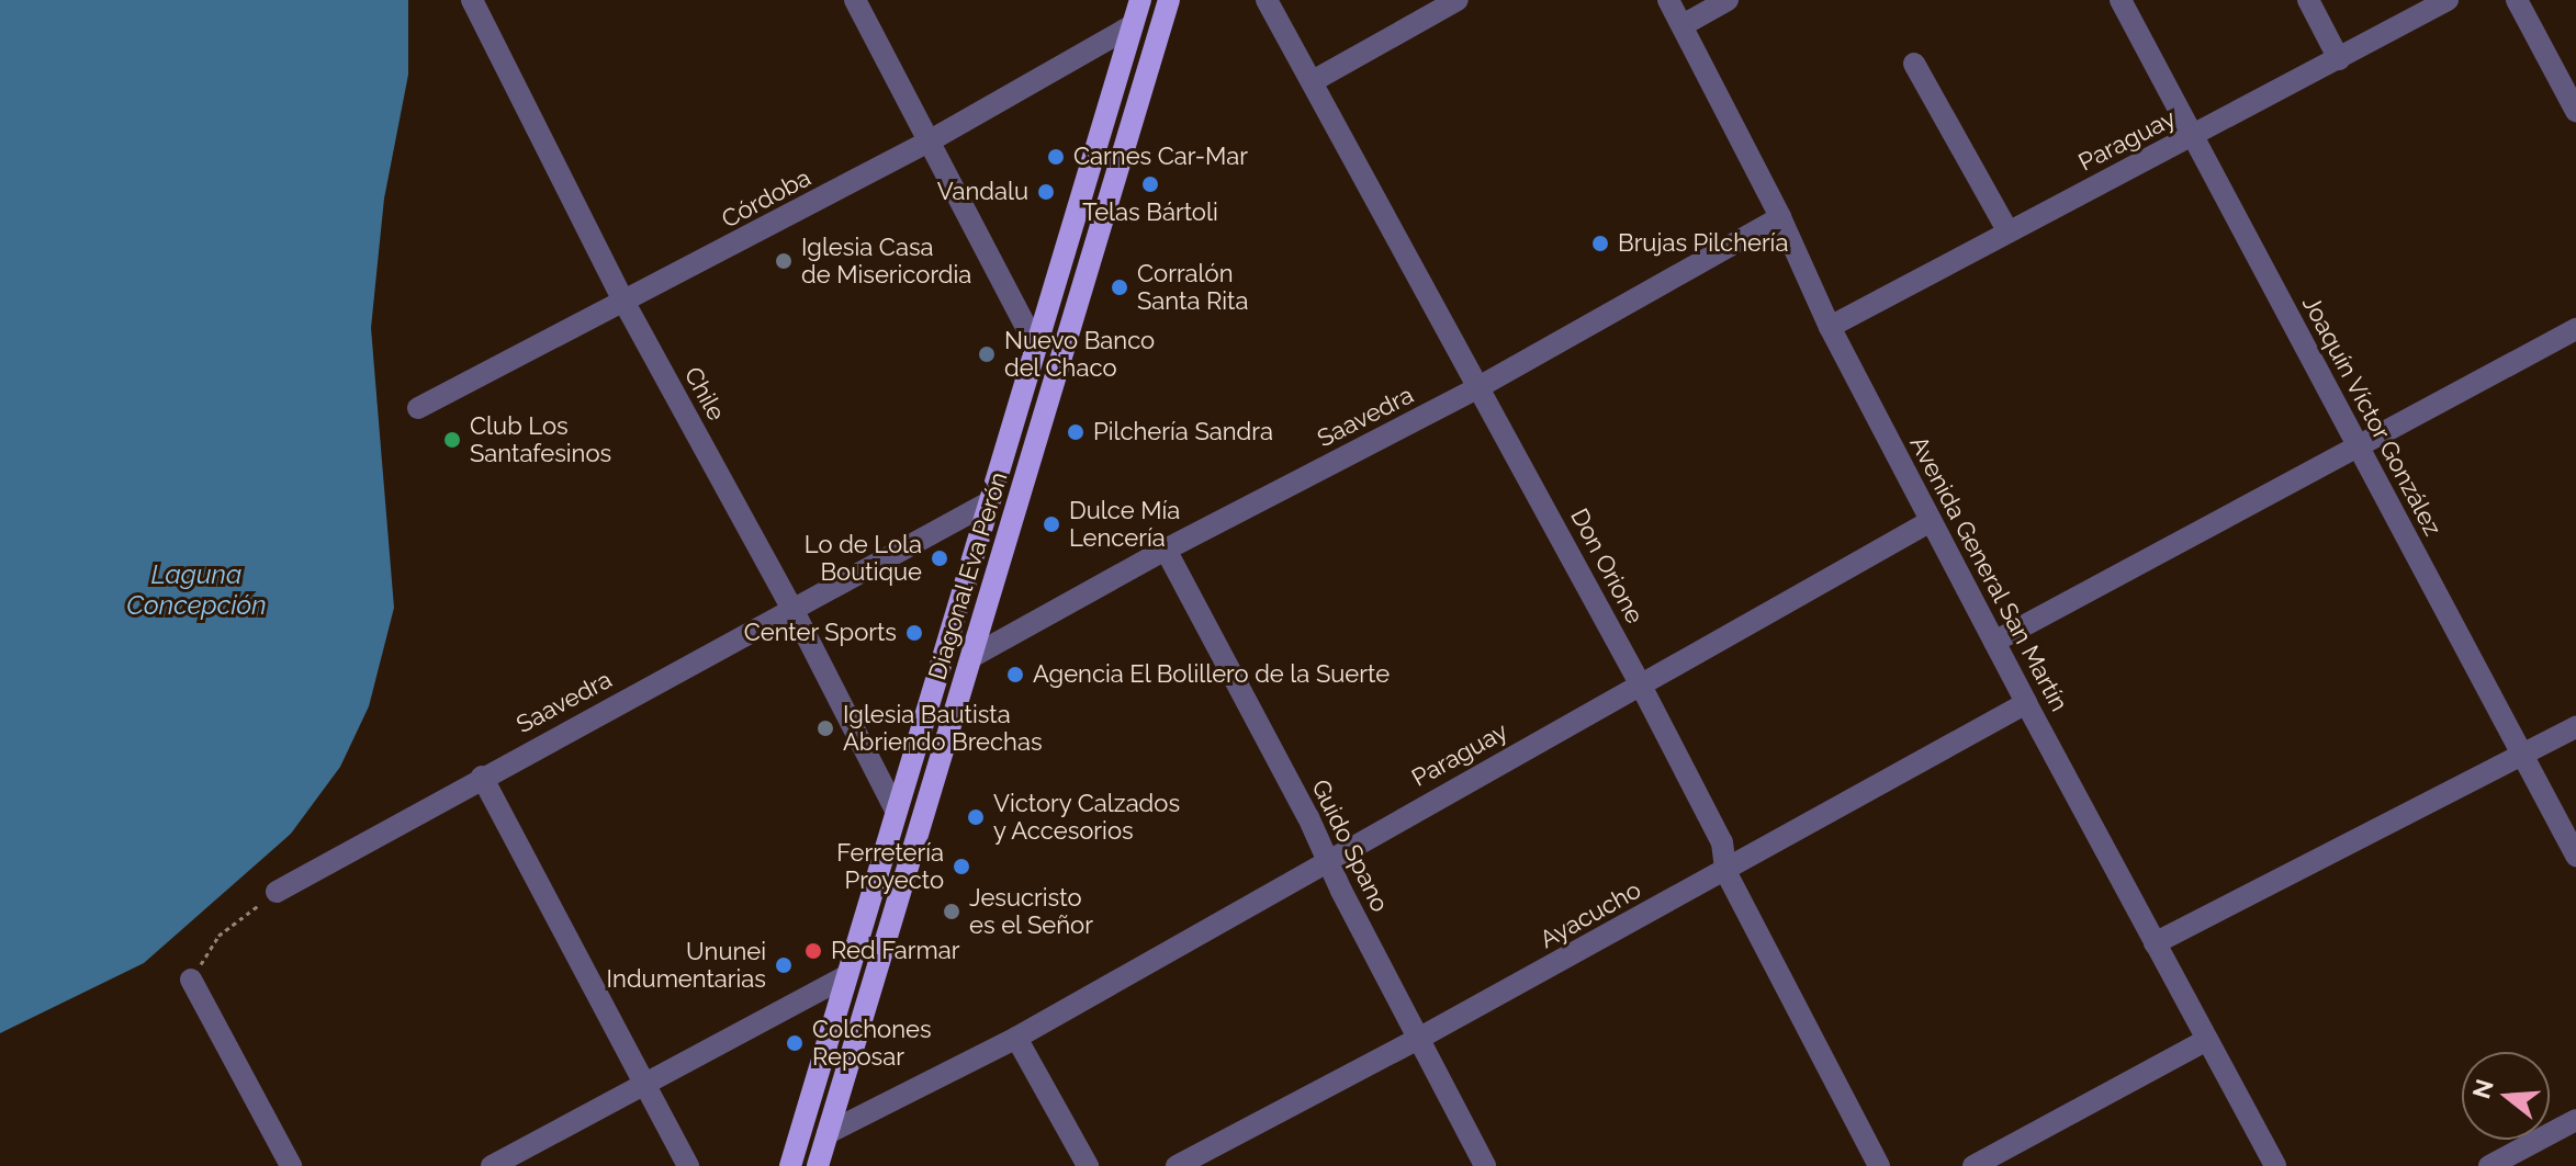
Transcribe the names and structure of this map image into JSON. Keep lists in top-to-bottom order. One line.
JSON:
{"streets":{"main road":["Diagonal Eva Perón"],"street":["Paraguay","Córdoba","Chile","Joaquín Víctor González","Saavedra","Don Orione","Avenida General San Martín","Guido Spano","Ayacucho"]},"crossings":[["Paraguay","Joaquín Víctor González"],["Paraguay","Don Orione"],["Paraguay","Avenida General San Martín"],["Paraguay","Diagonal Eva Perón"],["Paraguay","Guido Spano"],["Córdoba","Chile"],["Córdoba","Diagonal Eva Perón"],["Chile","Saavedra"],["Chile","Diagonal Eva Perón"],["Saavedra","Don Orione"],["Saavedra","Avenida General San Martín"],["Saavedra","Diagonal Eva Perón"],["Saavedra","Guido Spano"],["Don Orione","Ayacucho"],["Avenida General San Martín","Ayacucho"],["Guido Spano","Ayacucho"]],"water":["Laguna Concepción"],"places":["Carnes Car-Mar","Telas Bártoli","Vandalu","Brujas Pilchería","Iglesia Casa de Misericordia","Corralón Santa Rita","Nuevo Banco del Chaco","Pilchería Sandra","Club Los Santafesinos","Dulce Mía Lencería","Lo de Lola Boutique","Center Sports","Agencia El Bolillero de la Suerte","Iglesia Bautista Abriendo Brechas","Victory Calzados y Accesorios","Ferretería Proyecto","Jesucristo es el Señor","Red Farmar","Ununei Indumentarias","Colchones Reposar"],"north":"left"}
